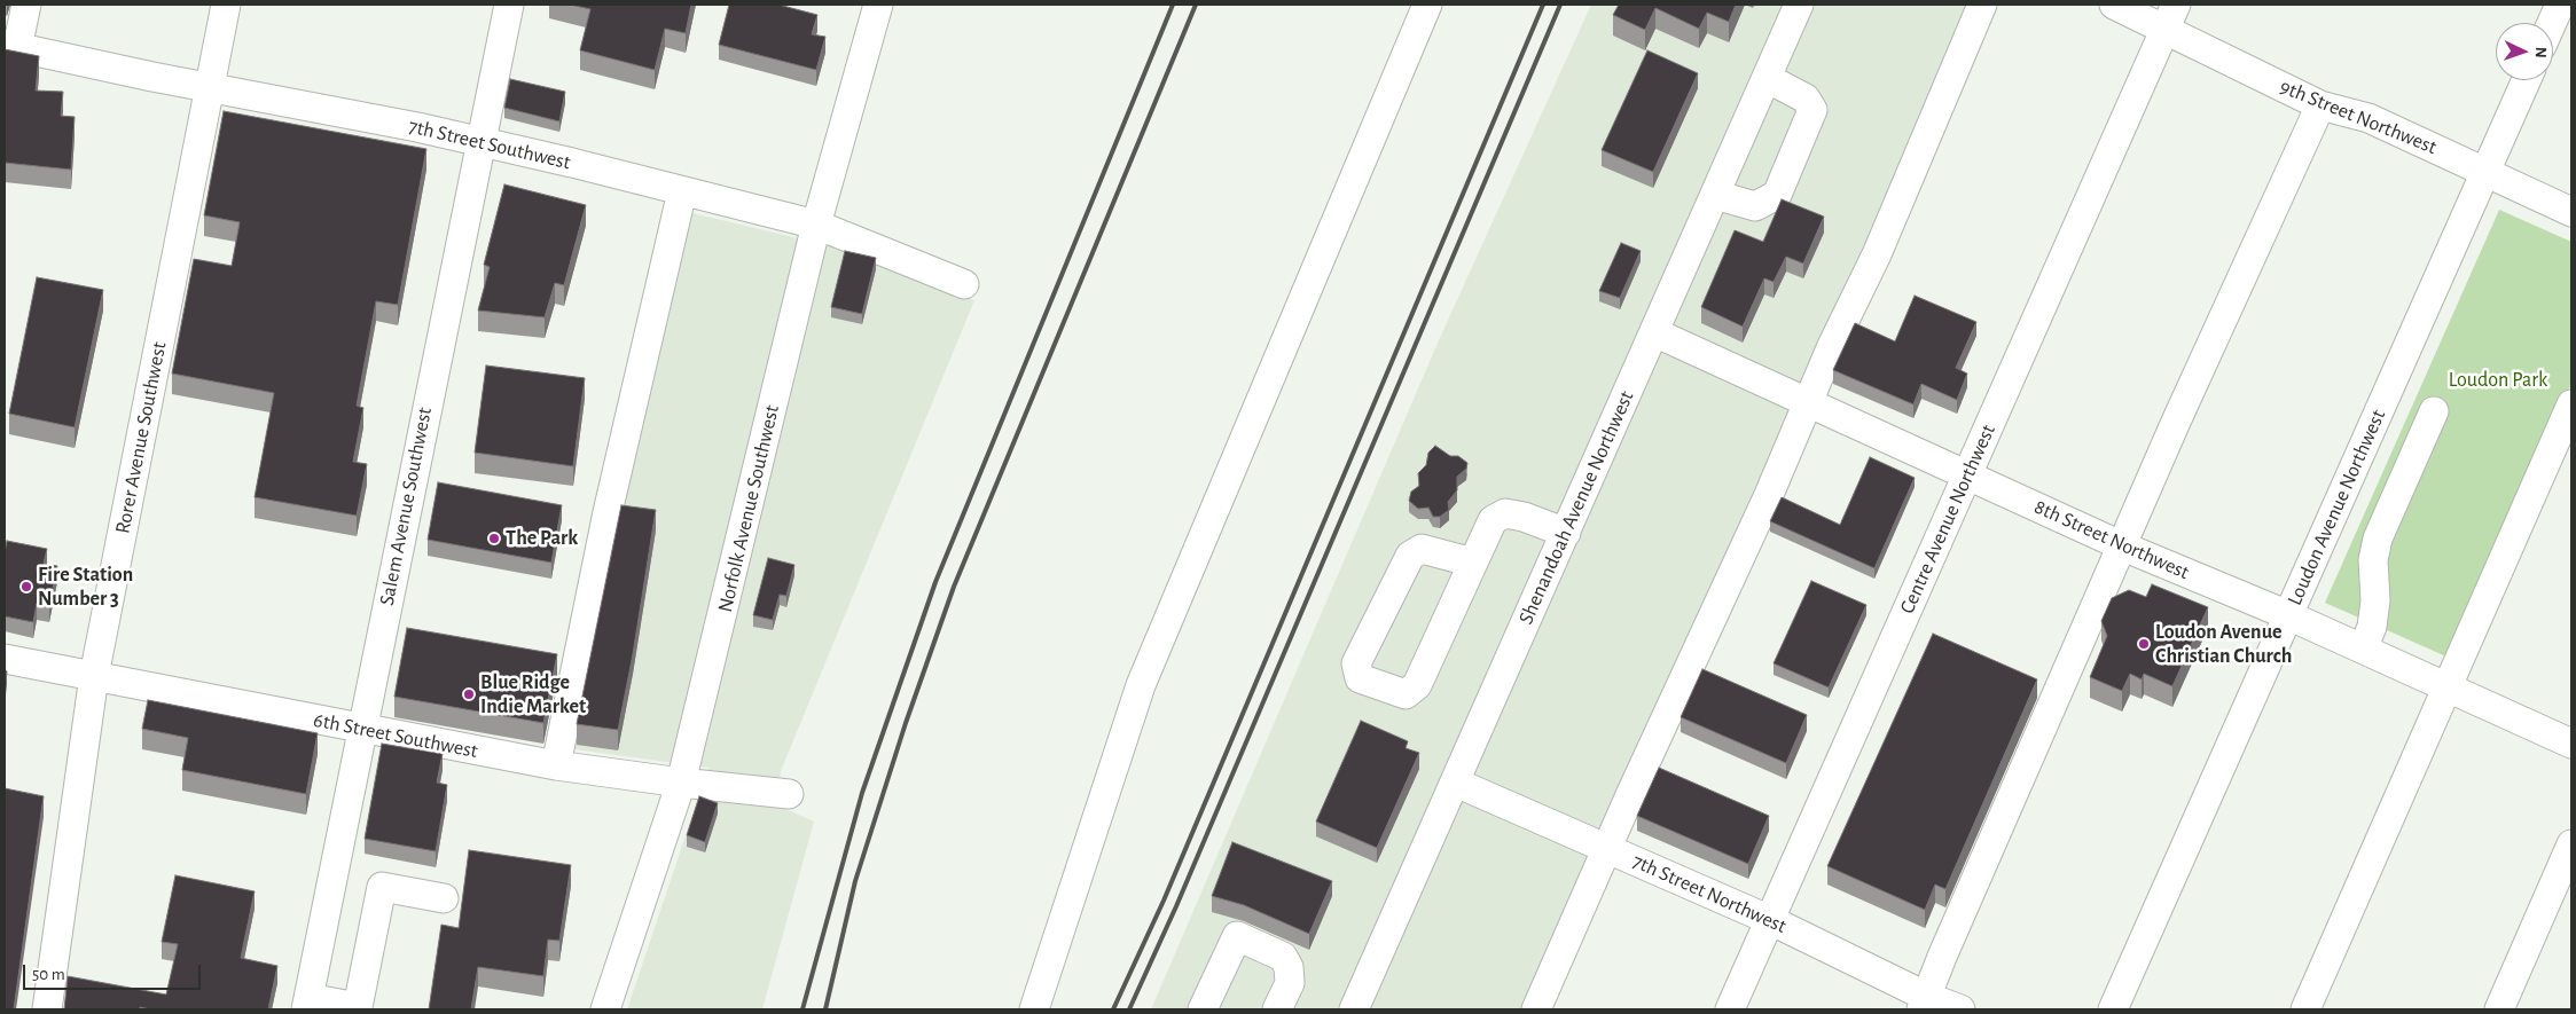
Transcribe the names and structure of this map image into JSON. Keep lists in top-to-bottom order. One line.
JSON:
{"streets":{"street":["9th Street Northwest","7th Street Southwest","Rorer Avenue Southwest","Salem Avenue Southwest","Shenandoah Avenue Northwest","Loudon Avenue Northwest","Norfolk Avenue Southwest","Centre Avenue Northwest","8th Street Northwest","6th Street Southwest","7th Street Northwest"]},"crossings":[["9th Street Northwest","Loudon Avenue Northwest"],["9th Street Northwest","Centre Avenue Northwest"],["7th Street Southwest","Rorer Avenue Southwest"],["7th Street Southwest","Salem Avenue Southwest"],["7th Street Southwest","Norfolk Avenue Southwest"],["Rorer Avenue Southwest","6th Street Southwest"],["Salem Avenue Southwest","6th Street Southwest"],["Shenandoah Avenue Northwest","8th Street Northwest"],["Shenandoah Avenue Northwest","7th Street Northwest"],["Loudon Avenue Northwest","8th Street Northwest"],["Norfolk Avenue Southwest","6th Street Southwest"],["Centre Avenue Northwest","8th Street Northwest"],["Centre Avenue Northwest","7th Street Northwest"]],"parks":["Loudon Park"],"places":["The Park","Fire Station Number 3","Loudon Avenue Christian Church","Blue Ridge Indie Market"],"scale_bar":"50 m","north":"right"}
